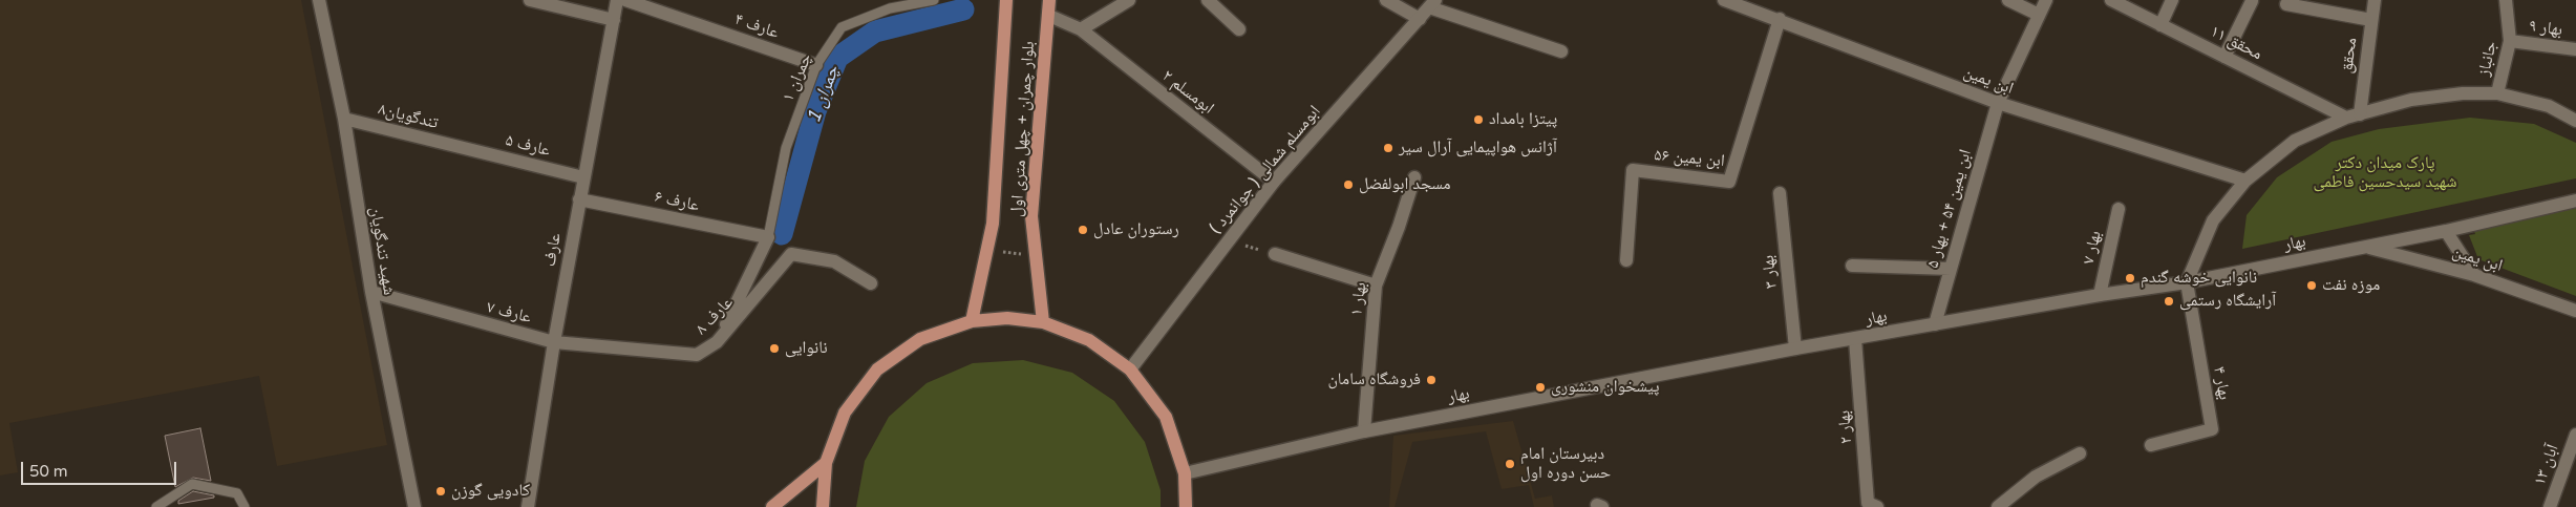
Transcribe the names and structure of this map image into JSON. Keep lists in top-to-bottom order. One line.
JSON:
{"streets":{"main road":["بلوار چمران + چهل متری اول"],"street":["عارف ۴","بهار ۹","محقق ۱۱","محقق","جانباز","ابن یمین","ابومسلم ۲","تندگویان۸","عارف ۵","ابن یمین ۵۶","ابومسلم شمالی ( جوانمرد )","عارف ۶","ابن یمین ۵۴ + بهار ۵","بهار","بهار ۷","عارف","شهید تندگویان","بهار ۳","بهار ۱","عارف ۷","عارف ۸","بهار ۴","بهار ۲","۱۳ آبان"],"lane":["۱ چمران"]},"crossings":[["عارف ۴","۱ چمران"],["بهار ۹","جانباز"],["۱ چمران","عارف ۶"],["ابن یمین","ابن یمین ۵۶"],["ابن یمین","ابن یمین ۵۴ + بهار ۵"],["ابن یمین","بهار"],["ابومسلم ۲","بلوار چمران + چهل متری اول"],["ابومسلم ۲","ابومسلم شمالی ( جوانمرد )"],["تندگویان۸","عارف ۵"],["تندگویان۸","شهید تندگویان"],["عارف ۵","عارف"],["عارف ۶","عارف"],["ابن یمین ۵۴ + بهار ۵","بهار"],["بهار","بهار ۷"],["بهار","بهار ۳"],["بهار","بهار ۱"],["بهار","بهار ۴"],["بهار","بهار ۲"],["عارف","عارف ۷"],["عارف","عارف ۸"],["شهید تندگویان","عارف ۷"],["عارف ۷","عارف ۸"]],"water":["چمران 1"],"parks":["پارک میدان دکتر شهید سیدحسین فاطمی"],"places":["پیتزا بامداد","آژانس هواپیمایی آرال سیر","مسجد ابولفضل","رستوران عادل","نانوایی خوشه گندم","موزه نفت","آرایشگاه رستمی","نانوایی","فروشگاه سامان","پیشخوان منشوری","دبیرستان امام حسن دوره اول","کادویی گوزن"],"scale_bar":"50 m"}
